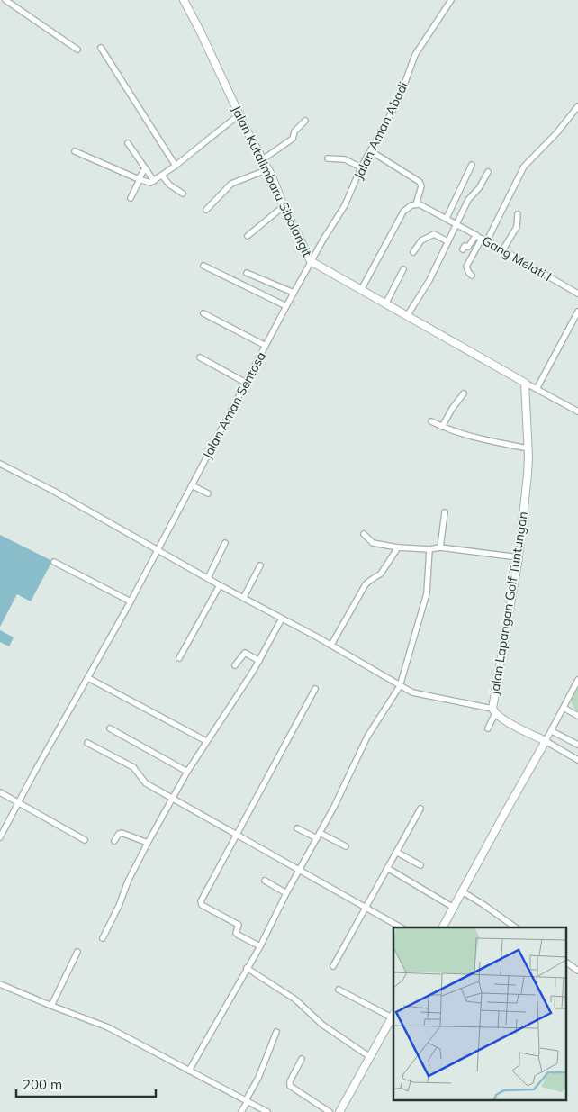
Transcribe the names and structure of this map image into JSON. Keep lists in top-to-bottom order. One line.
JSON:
{"streets":{"street":["Jalan Aman Abadi","Jalan Kutalimbaru Sibolangit","Gang Melati I","Jalan Aman Sentosa","Jalan Lapangan Golf Tuntungan"]},"crossings":[["Jalan Aman Abadi","Jalan Kutalimbaru Sibolangit"],["Jalan Aman Abadi","Jalan Aman Sentosa"],["Jalan Kutalimbaru Sibolangit","Jalan Aman Sentosa"],["Jalan Kutalimbaru Sibolangit","Jalan Lapangan Golf Tuntungan"]],"scale_bar":"200 m"}
